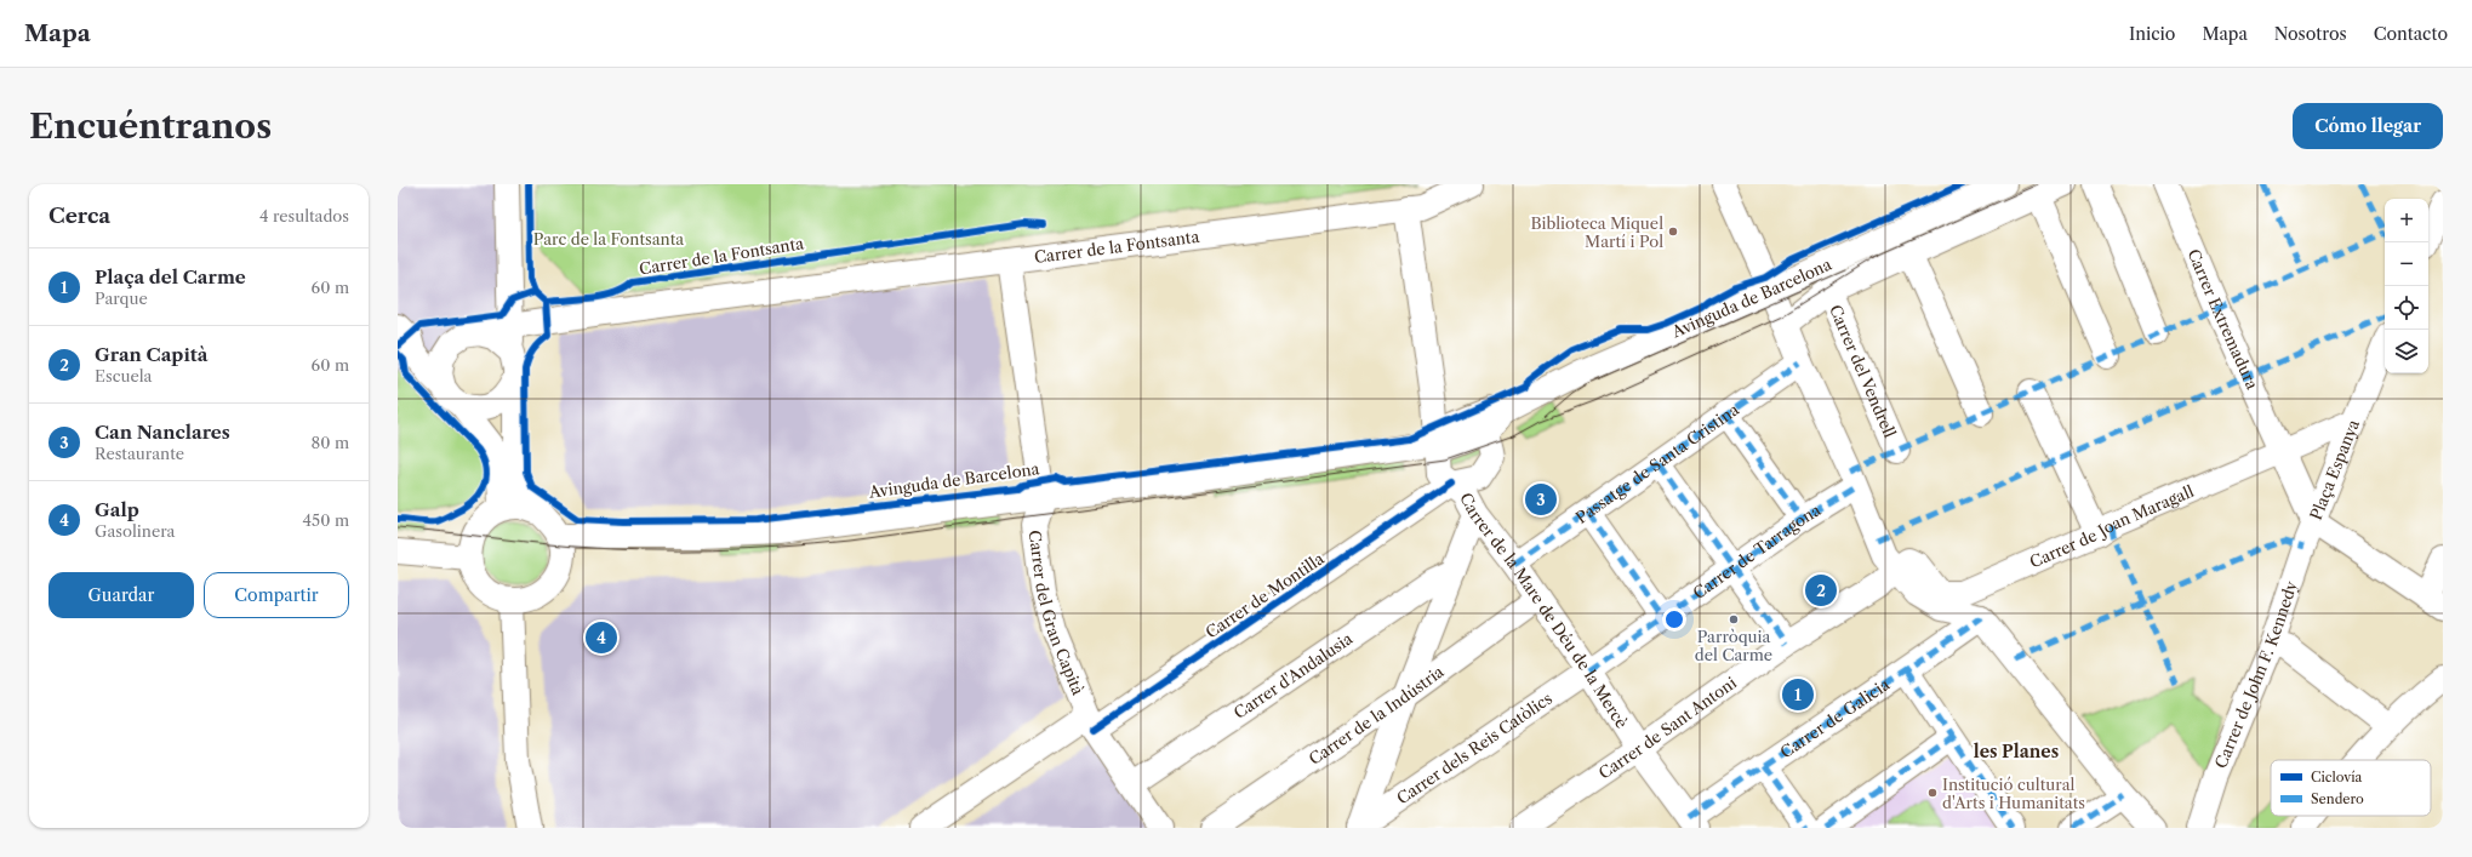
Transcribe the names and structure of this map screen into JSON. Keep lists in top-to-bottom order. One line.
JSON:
{"streets":{"street":["Carrer de la Fontsanta","Avinguda de Barcelona","Carrer Extremadura","Carrer del Vendrell","Passatge de Santa Cristina","Plaça Espanya","Carrer de Joan Maragall","Carrer de Tarragona","Carrer de Montilla","Carrer de la Mare de Déu de la Mercè","Carrer del Gran Capità","Carrer de John F. Kennedy","Carrer d'Andalusia","Carrer de la Indústria","Carrer de Galicia","Carrer de Sant Antoni","Carrer dels Reis Catòlics"]},"crossings":[["Carrer de la Fontsanta","Carrer de la Mare de Déu de la Mercè"],["Carrer de la Fontsanta","Carrer del Gran Capità"],["Avinguda de Barcelona","Carrer del Vendrell"],["Avinguda de Barcelona","Carrer de Montilla"],["Avinguda de Barcelona","Carrer de la Mare de Déu de la Mercè"],["Avinguda de Barcelona","Carrer del Gran Capità"],["Carrer Extremadura","Plaça Espanya"],["Carrer Extremadura","Carrer de Joan Maragall"],["Passatge de Santa Cristina","Carrer de la Mare de Déu de la Mercè"],["Plaça Espanya","Carrer de Joan Maragall"],["Plaça Espanya","Carrer de John F. Kennedy"],["Carrer de Joan Maragall","Carrer de Sant Antoni"],["Carrer de Tarragona","Carrer de la Mare de Déu de la Mercè"],["Carrer de Tarragona","Carrer dels Reis Catòlics"],["Carrer de Montilla","Carrer de la Mare de Déu de la Mercè"],["Carrer de Montilla","Carrer del Gran Capità"],["Carrer de la Mare de Déu de la Mercè","Carrer de la Indústria"],["Carrer de la Mare de Déu de la Mercè","Carrer de Galicia"],["Carrer de la Mare de Déu de la Mercè","Carrer de Sant Antoni"],["Carrer de la Mare de Déu de la Mercè","Carrer dels Reis Catòlics"],["Carrer del Gran Capità","Carrer d'Andalusia"]],"districts":["les Planes"],"parks":["Parc de la Fontsanta"],"places":["Biblioteca Miquel Martí i Pol","Parròquia del Carme","Institució cultural d'Arts i Humanitats"],"legend":["Ciclovía","Sendero"],"page":{"header":"Mapa","nav":["Inicio","Mapa","Nosotros","Contacto"],"buttons":["Cómo llegar",["Guardar","Compartir"]],"title":"Encuéntranos","heading":["Cerca","4 resultados"],"map_buttons":["+","−"],"list":[{"mark":"1","name":"Plaça del Carme","note":"Parque","value":"60 m"},{"mark":"2","name":"Gran Capità","note":"Escuela","value":"60 m"},{"mark":"3","name":"Can Nanclares","note":"Restaurante","value":"80 m"},{"mark":"4","name":"Galp","note":"Gasolinera","value":"450 m"}],"pins":["3","2","4","1"]}}
